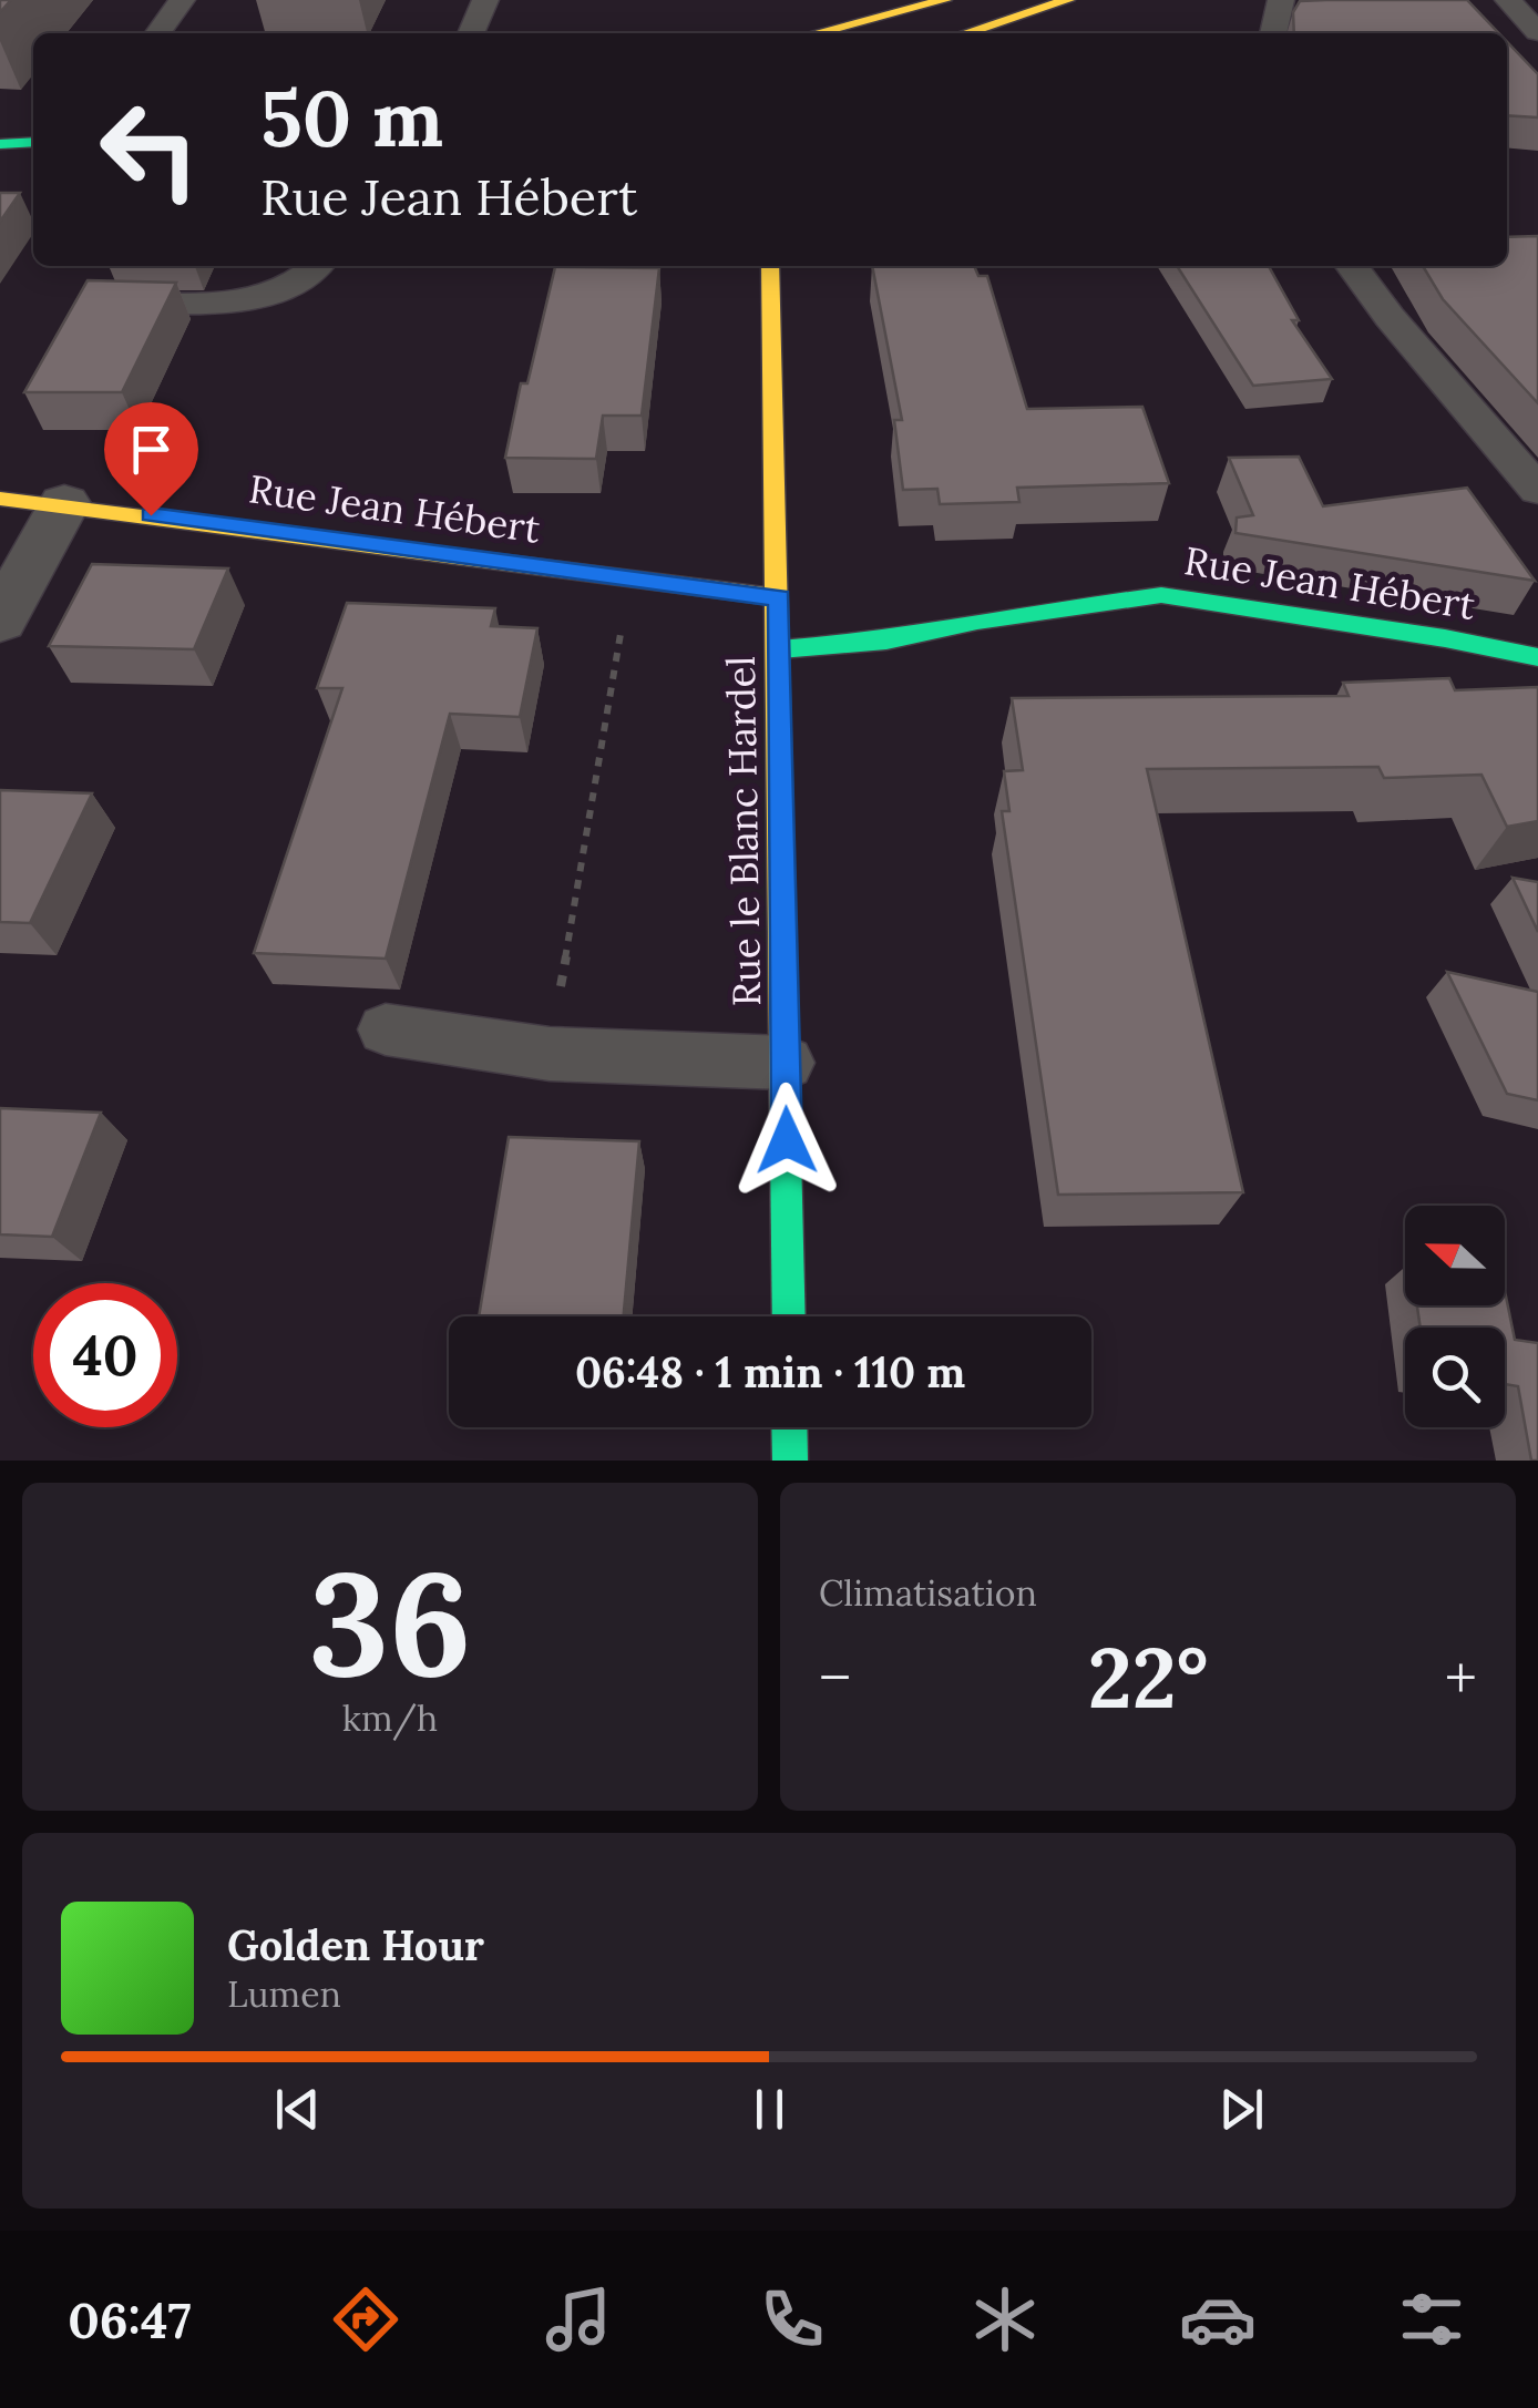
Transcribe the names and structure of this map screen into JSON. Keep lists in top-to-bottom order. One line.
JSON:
{"streets":{"street":["Rue Jean Hébert","Rue le Blanc Hardel"]},"crossings":[["Rue Jean Hébert","Rue le Blanc Hardel"]],"north":"left","page":{"turn":["50 m","Rue Jean Hébert"],"limit":"40","trip":"06:48 · 1 min · 110 m","tile":[["36","km/h"],"Climatisation"],"heat":["−","22°","+"],"song":["Golden Hour","Lumen"],"tabs":"06:47"}}
